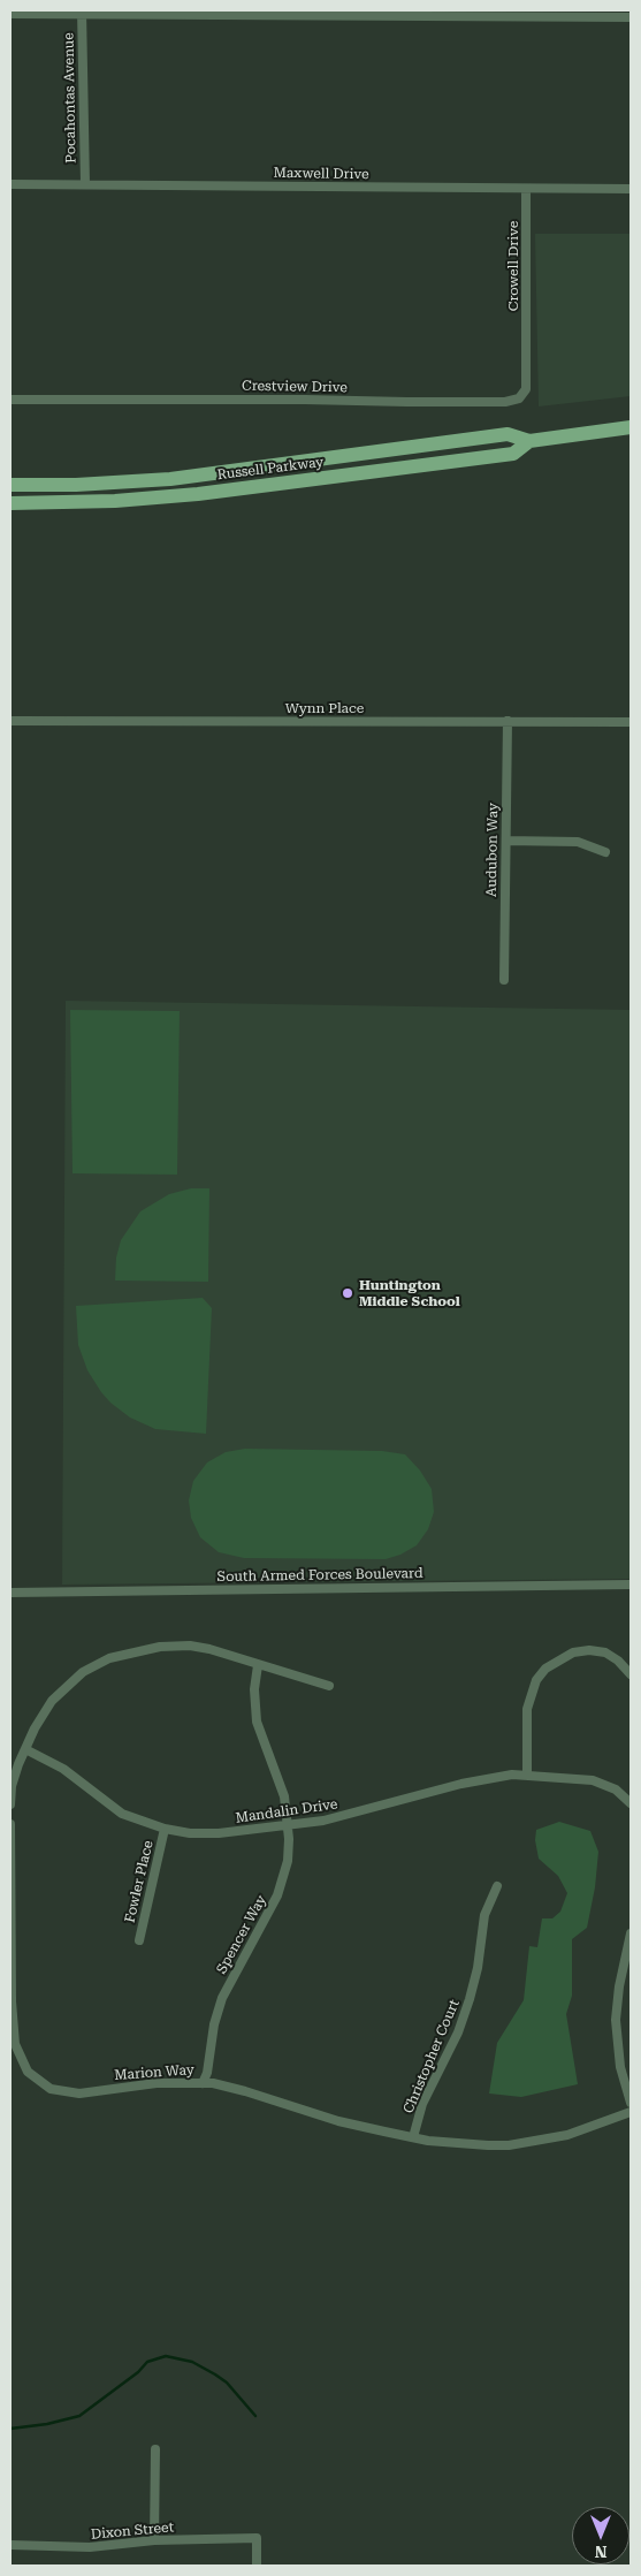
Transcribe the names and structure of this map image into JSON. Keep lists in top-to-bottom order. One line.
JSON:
{"streets":{"main road":["Russell Parkway"],"street":["Pocahontas Avenue","Maxwell Drive","Crowell Drive","Crestview Drive","Wynn Place","Audubon Way","South Armed Forces Boulevard","Mandalin Drive","Fowler Place","Spencer Way","Christopher Court","Marion Way","Dixon Street"]},"crossings":[["Pocahontas Avenue","Maxwell Drive"],["Maxwell Drive","Crowell Drive"],["Crowell Drive","Crestview Drive"],["Wynn Place","Audubon Way"],["Mandalin Drive","Fowler Place"],["Mandalin Drive","Spencer Way"],["Spencer Way","Marion Way"],["Christopher Court","Marion Way"]],"places":["Huntington Middle School"],"north":"bottom"}
